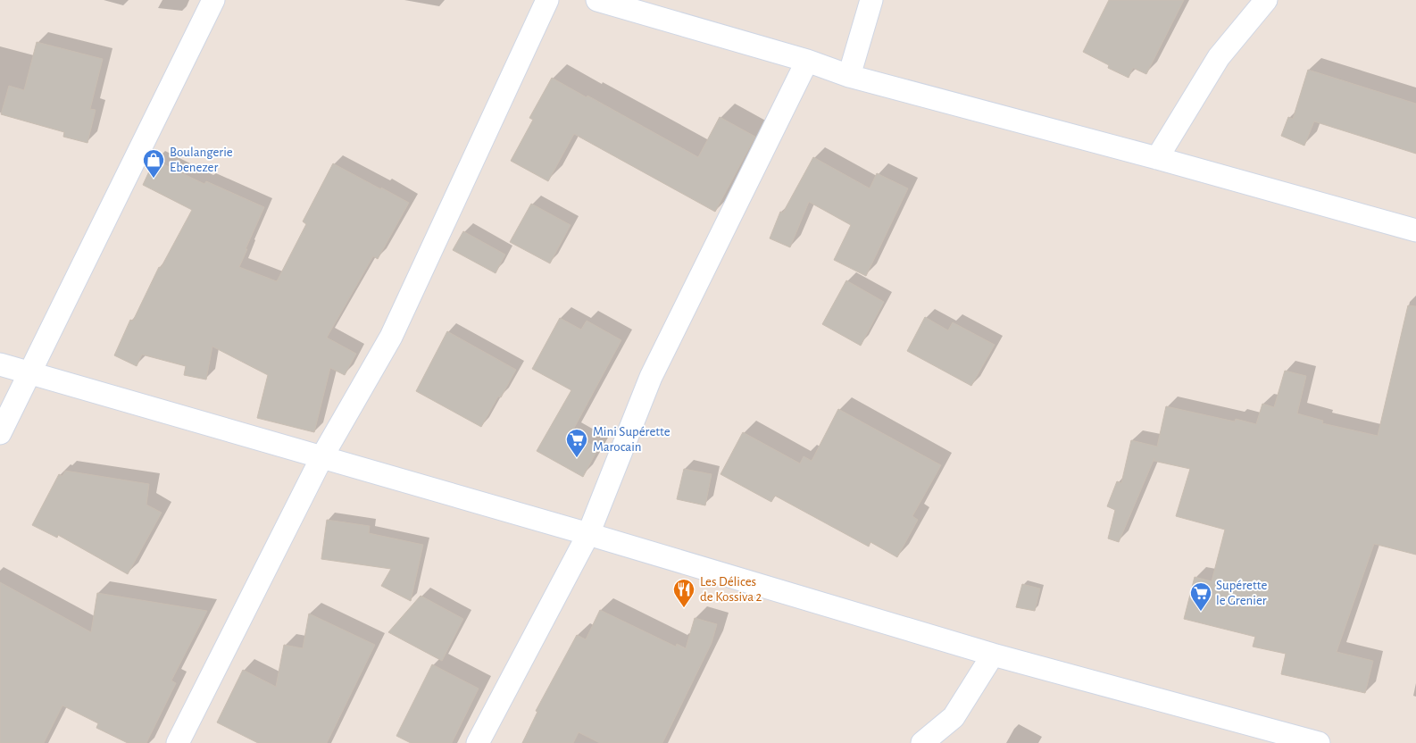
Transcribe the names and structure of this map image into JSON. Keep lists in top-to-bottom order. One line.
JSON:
{"places":{"shop":["Boulangerie Ebenezer"],"supermarket":["Mini Supérette Marocain","Supérette le Grenier"],"restaurant":["Les Délices de Kossiva 2"]}}
